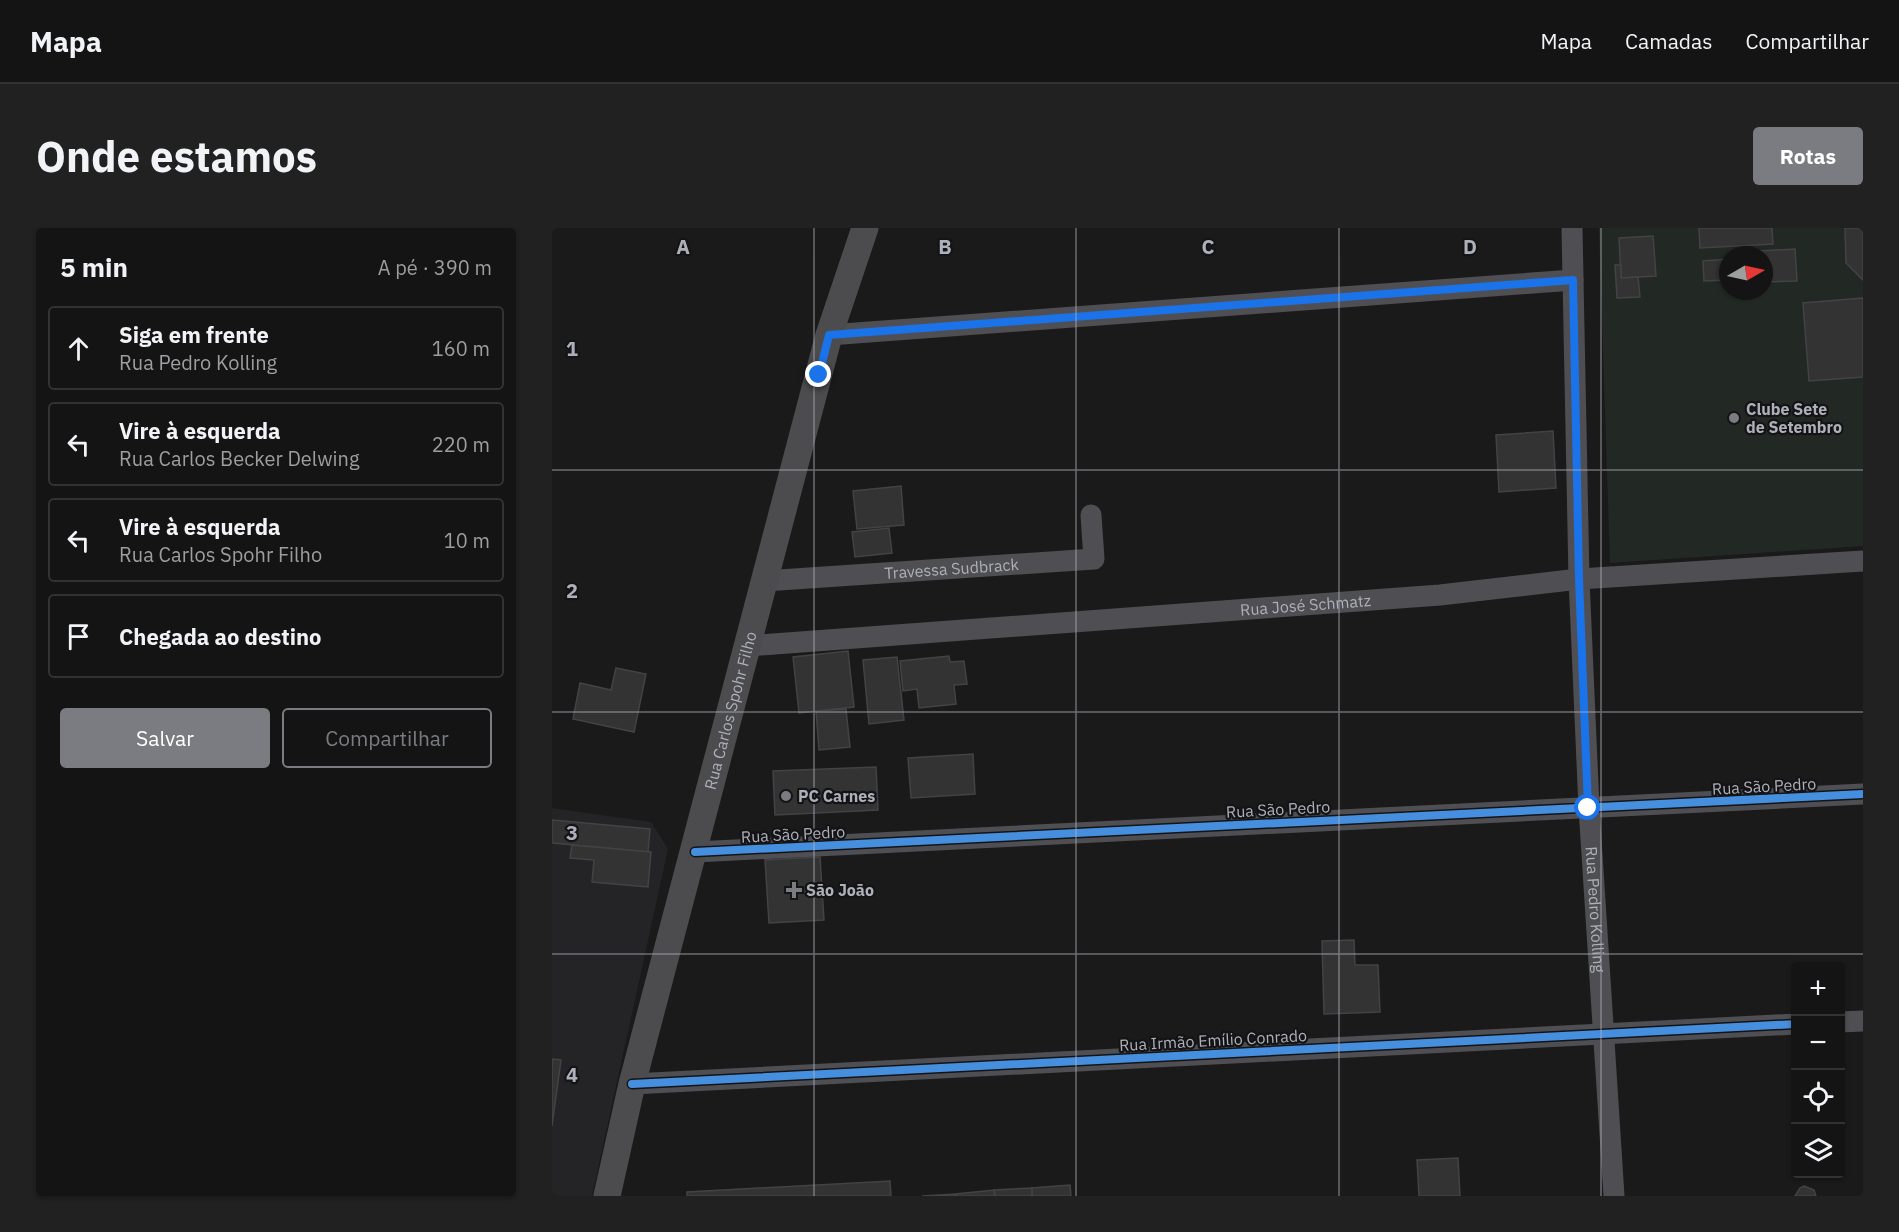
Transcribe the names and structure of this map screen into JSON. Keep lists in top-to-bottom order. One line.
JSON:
{"streets":{"main road":["Rua Carlos Spohr Filho"],"street":["Travessa Sudbrack","Rua José Schmatz","Rua São Pedro","Rua Pedro Kolling","Rua Irmão Emílio Conrado"]},"crossings":[["Travessa Sudbrack","Rua Carlos Spohr Filho"],["Rua José Schmatz","Rua Carlos Spohr Filho"],["Rua José Schmatz","Rua Pedro Kolling"],["Rua Carlos Spohr Filho","Rua São Pedro"],["Rua Carlos Spohr Filho","Rua Irmão Emílio Conrado"],["Rua São Pedro","Rua Pedro Kolling"],["Rua Pedro Kolling","Rua Irmão Emílio Conrado"]],"places":{"other":["Clube Sete de Setembro","PC Carnes"],"health":["São João"]},"north":"right","page":{"header":"Mapa","nav":["Mapa","Camadas","Compartilhar"],"buttons":["Rotas",["Salvar","Compartilhar"]],"title":"Onde estamos","heading":["5 min","A pé · 390 m"],"list":[["Siga em frente","Rua Pedro Kolling","160 m"],["Vire à esquerda","Rua Carlos Becker Delwing","220 m"],["Vire à esquerda","Rua Carlos Spohr Filho","10 m"],"Chegada ao destino"],"map_buttons":["+","−"]},"grid":{"columns":["A","B","C","D"],"rows":["1","2","3","4"]}}
